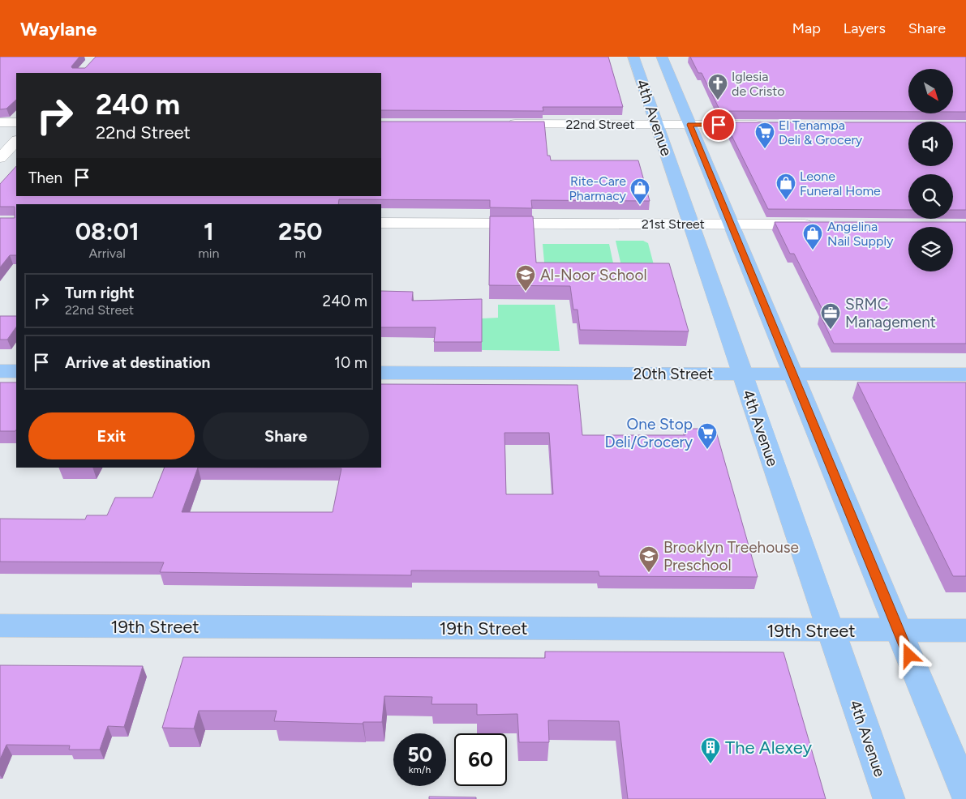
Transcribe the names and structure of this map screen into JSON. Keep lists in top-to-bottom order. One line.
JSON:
{"streets":{"main road":["4th Avenue","20th Street","19th Street"],"street":["22nd Street","21st Street"]},"crossings":[["4th Avenue","22nd Street"],["4th Avenue","21st Street"],["4th Avenue","20th Street"],["4th Avenue","19th Street"]],"places":{"church":["Iglesia de Cristo"],"supermarket":["El Tenampa Deli & Grocery","One Stop Deli/Grocery"],"shop":["Leone Funeral Home","Rite-Care Pharmacy","Angelina Nail Supply"],"school or university":["Al-Noor School","Brooklyn Treehouse Preschool"],"office":["SRMC Management"],"building":["The Alexey"]},"north":"bottom right","page":{"header":"Waylane","nav":["Map","Layers","Share"],"turn":["240 m","22nd Street"],"then":"Then","eta":["08:01","Arrival","1","min","250","m"],"list":[{"name":"Turn right","note":"22nd Street","value":"240 m"},{"name":"Arrive at destination","value":"10 m"}],"buttons":["Exit","Share"],"speed":"50 km/h","limit":"60"}}
